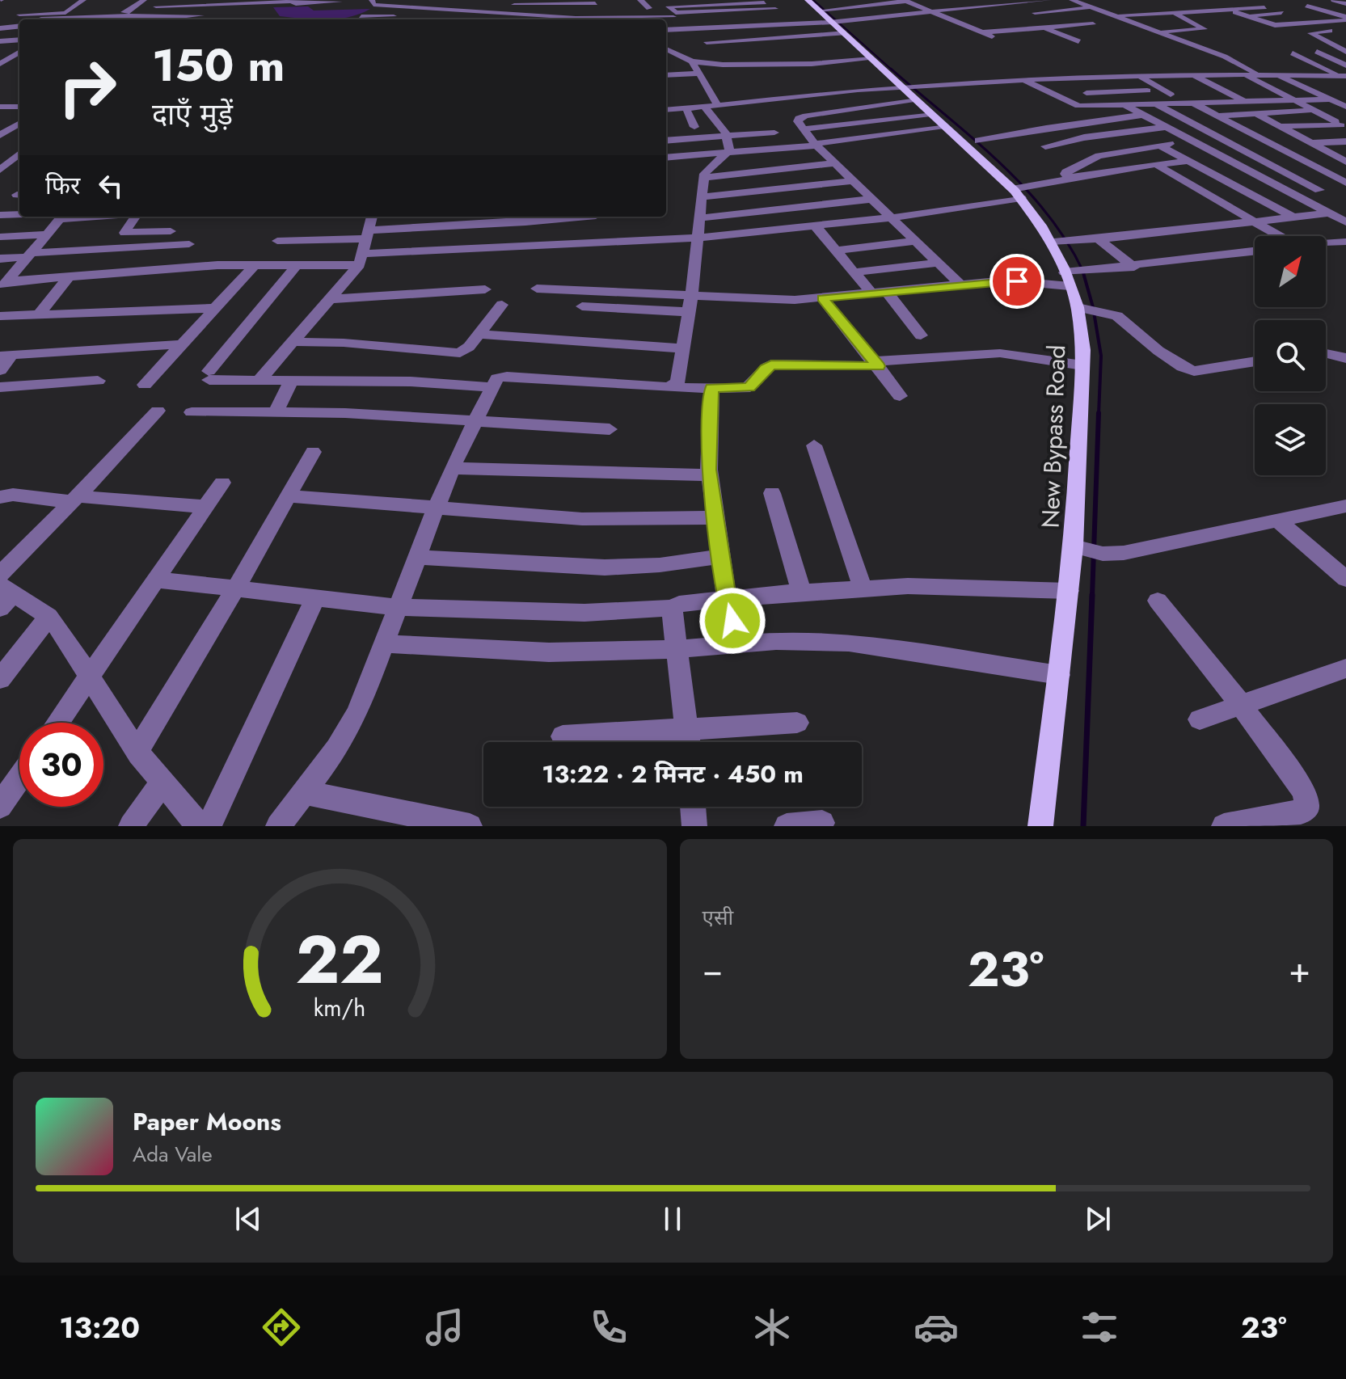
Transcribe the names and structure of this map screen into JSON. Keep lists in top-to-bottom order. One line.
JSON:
{"streets":{"main road":["New Bypass Road"]},"north":"top right","page":{"turn":["150 m","दाएँ मुड़ें"],"then":"फिर","limit":"30","trip":"13:22 · 2 मिनट · 450 m","tile":"एसी","heat":["−","23°","+"],"song":["Paper Moons","Ada Vale"],"tabs":["13:20","23°"],"gauge":["22","km/h"]}}
